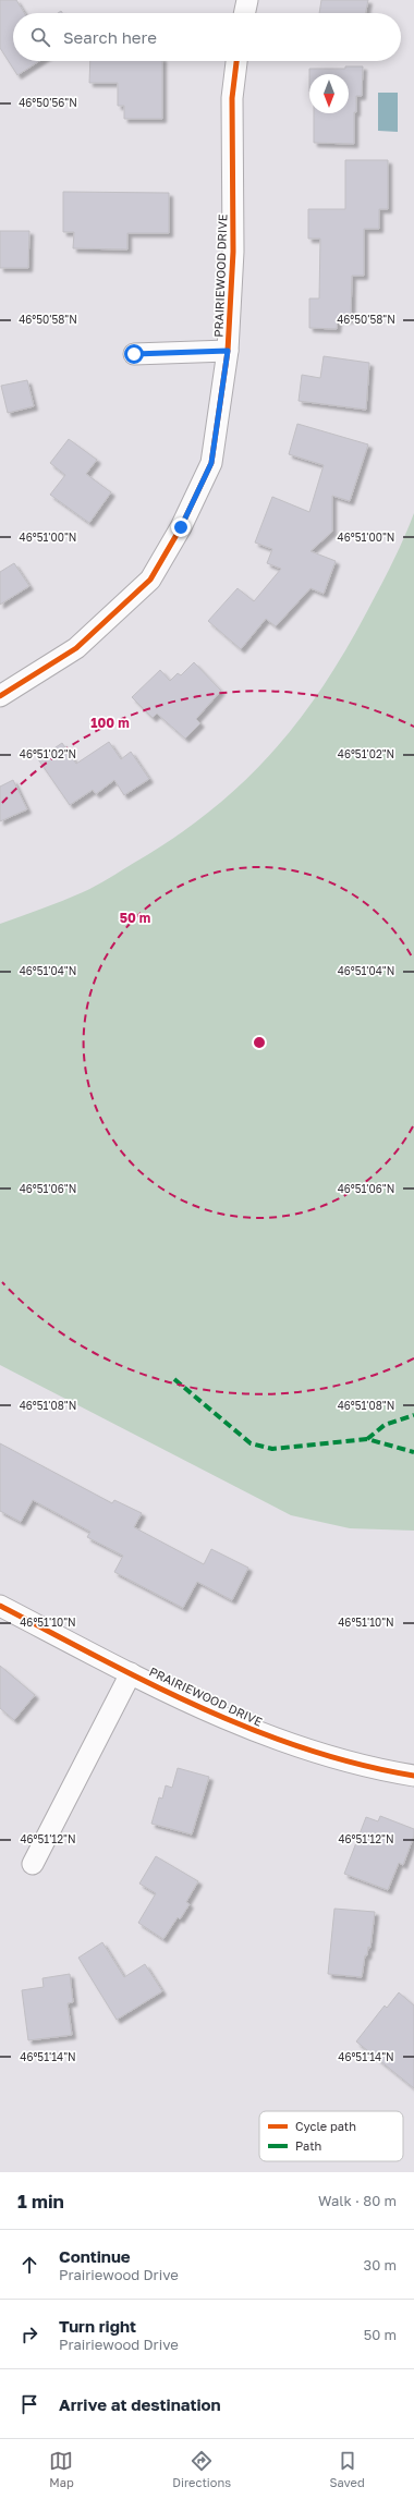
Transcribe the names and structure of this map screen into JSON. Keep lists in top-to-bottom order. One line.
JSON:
{"streets":{"street":["PRAIRIEWOOD DRIVE"]},"legend":["Cycle path","Path"],"north":"bottom","page":{"search":"Search here","heading":["1 min","Walk · 80 m"],"list":[["Continue","Prairiewood Drive","30 m"],["Turn right","Prairiewood Drive","50 m"],"Arrive at destination"],"nav":["Map","Directions","Saved"]},"coordinates":["46°50'56\"N","46°50'58\"N","46°51'00\"N","46°51'02\"N","46°51'04\"N","46°51'06\"N","46°51'08\"N","46°51'10\"N","46°51'12\"N","46°51'14\"N"],"rings":["100 m","50 m"]}
